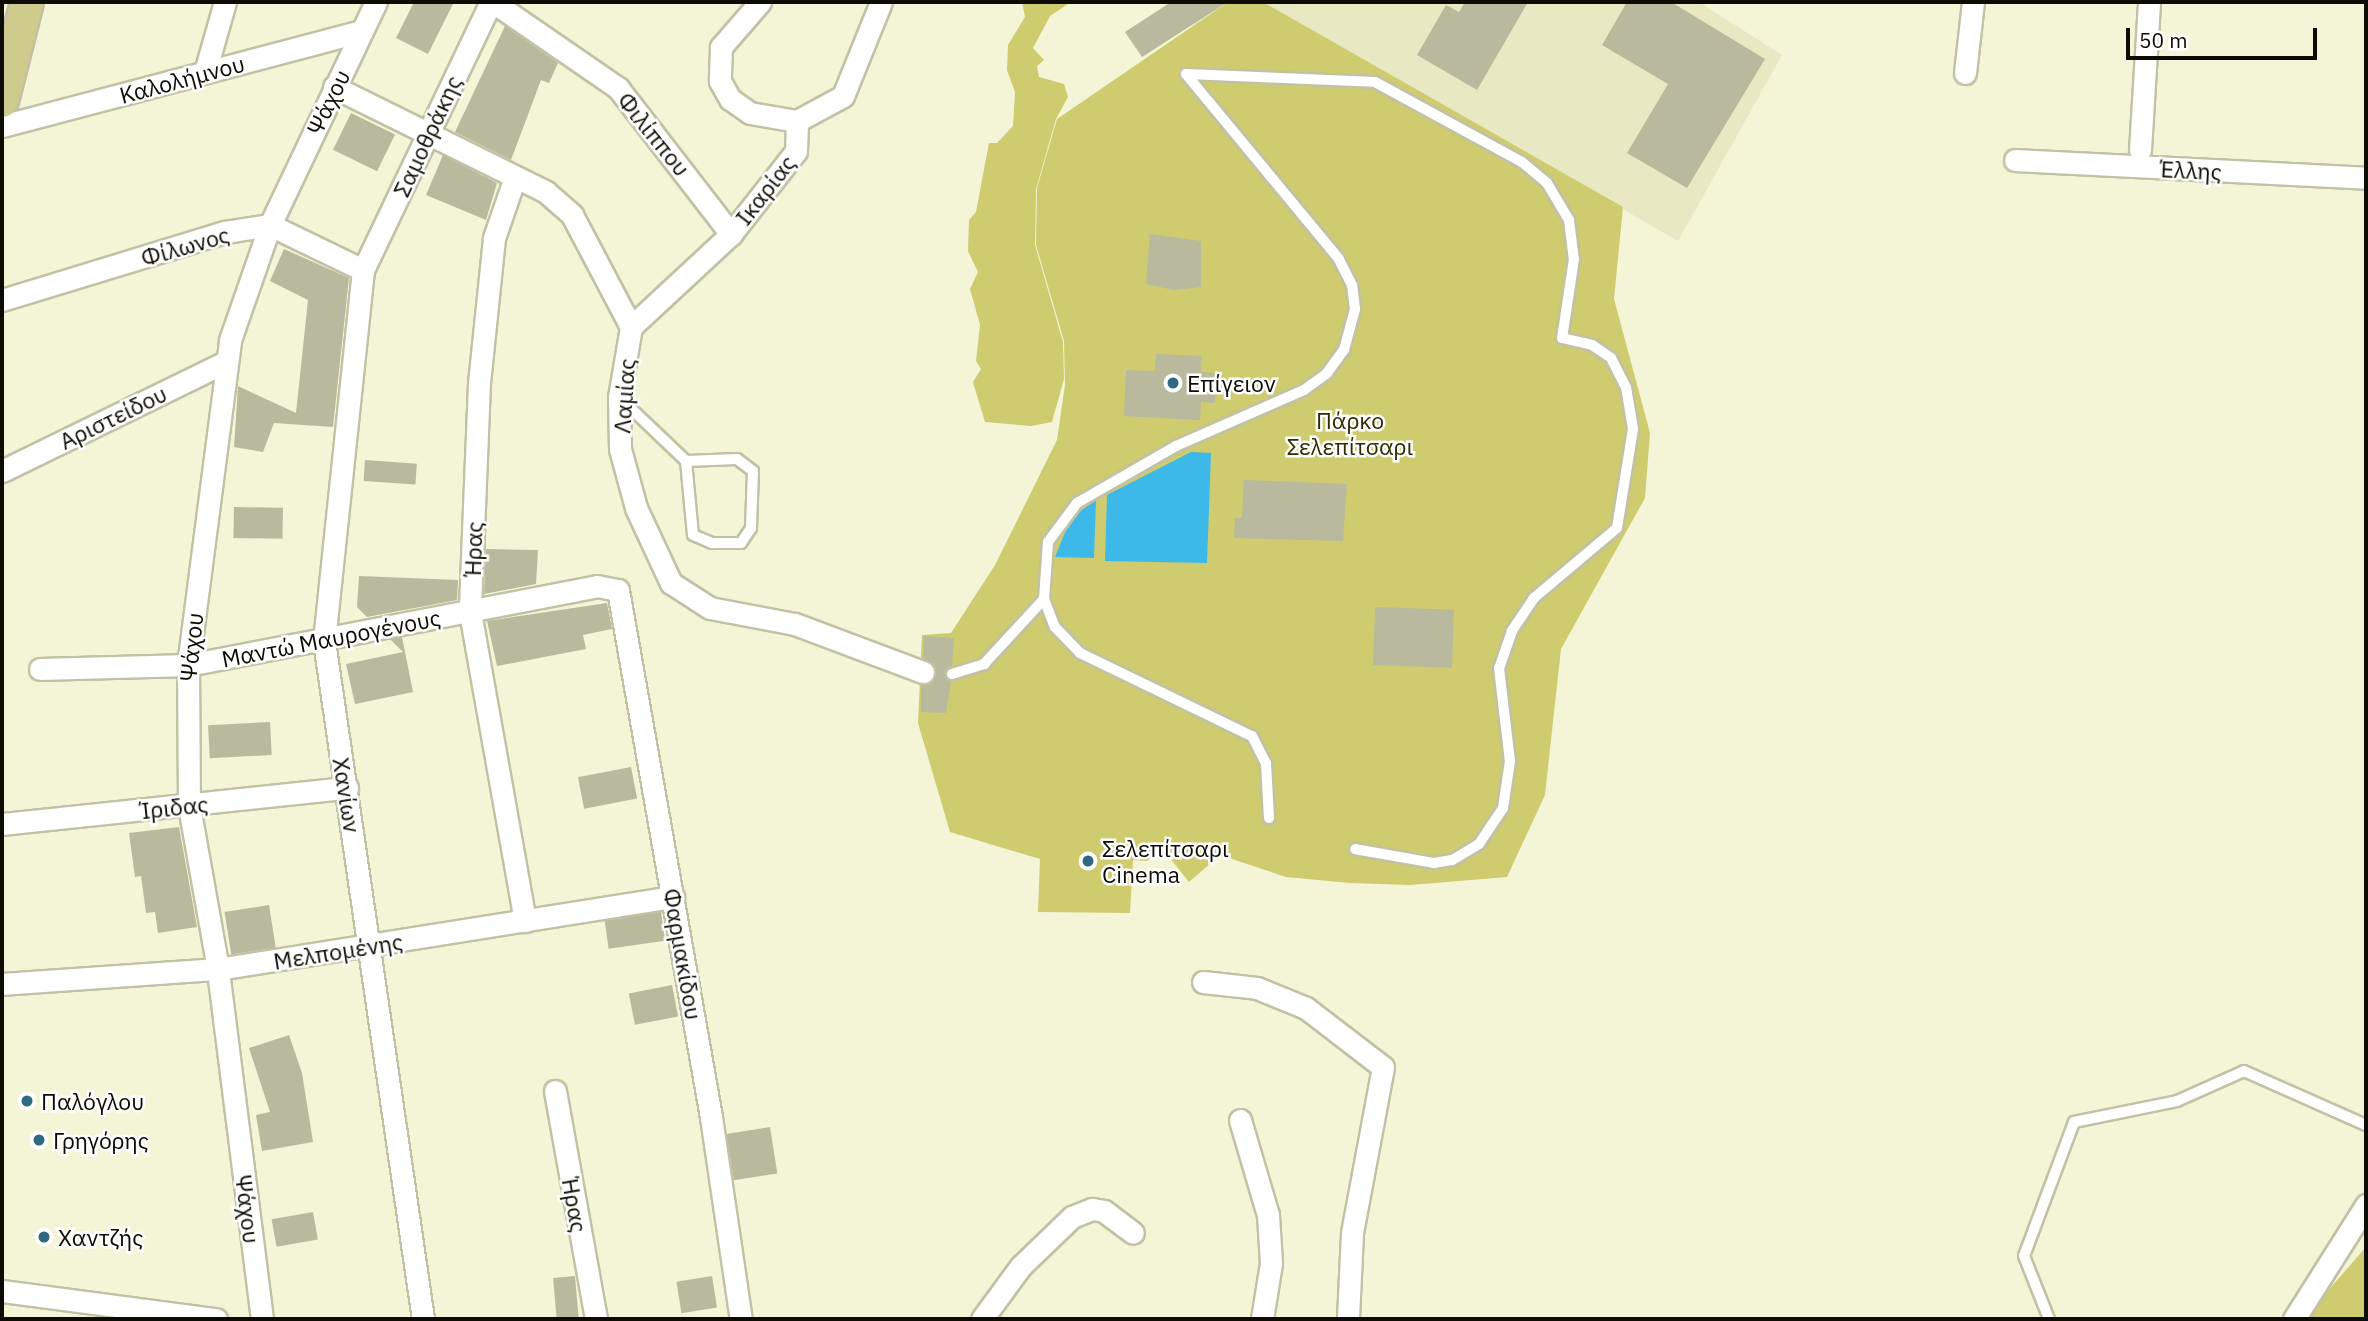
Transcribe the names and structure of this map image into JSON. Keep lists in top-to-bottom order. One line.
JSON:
{"streets":{"street":["Καλολήμνου","Ψάχου","Φιλίππου","Σαμοθράκης","Έλλης","Ικαρίας","Φίλωνος","Λαμίας","Αριστείδου","Ήρας","Μαντώ Μαυρογένους","Χανίων","Ίριδας","Μελπομένης","Φαρμακίδου"]},"crossings":[["Καλολήμνου","Ψάχου"],["Ψάχου","Φίλωνος"],["Ψάχου","Λαμίας"],["Ψάχου","Αριστείδου"],["Ψάχου","Μαντώ Μαυρογένους"],["Ψάχου","Ίριδας"],["Ψάχου","Μελπομένης"],["Φιλίππου","Σαμοθράκης"],["Φιλίππου","Ικαρίας"],["Σαμοθράκης","Λαμίας"],["Σαμοθράκης","Χανίων"],["Ικαρίας","Λαμίας"],["Λαμίας","Ήρας"],["Ήρας","Μαντώ Μαυρογένους"],["Ήρας","Μελπομένης"],["Μαντώ Μαυρογένους","Χανίων"],["Μαντώ Μαυρογένους","Φαρμακίδου"],["Χανίων","Ίριδας"],["Χανίων","Μελπομένης"],["Μελπομένης","Φαρμακίδου"]],"parks":["Πάρκο Σελεπίτσαρι"],"places":["Επίγειον","Σελεπίτσαρι Cinema","Παλόγλου","Γρηγόρης","Χαντζής"],"scale_bar":"50 m"}
